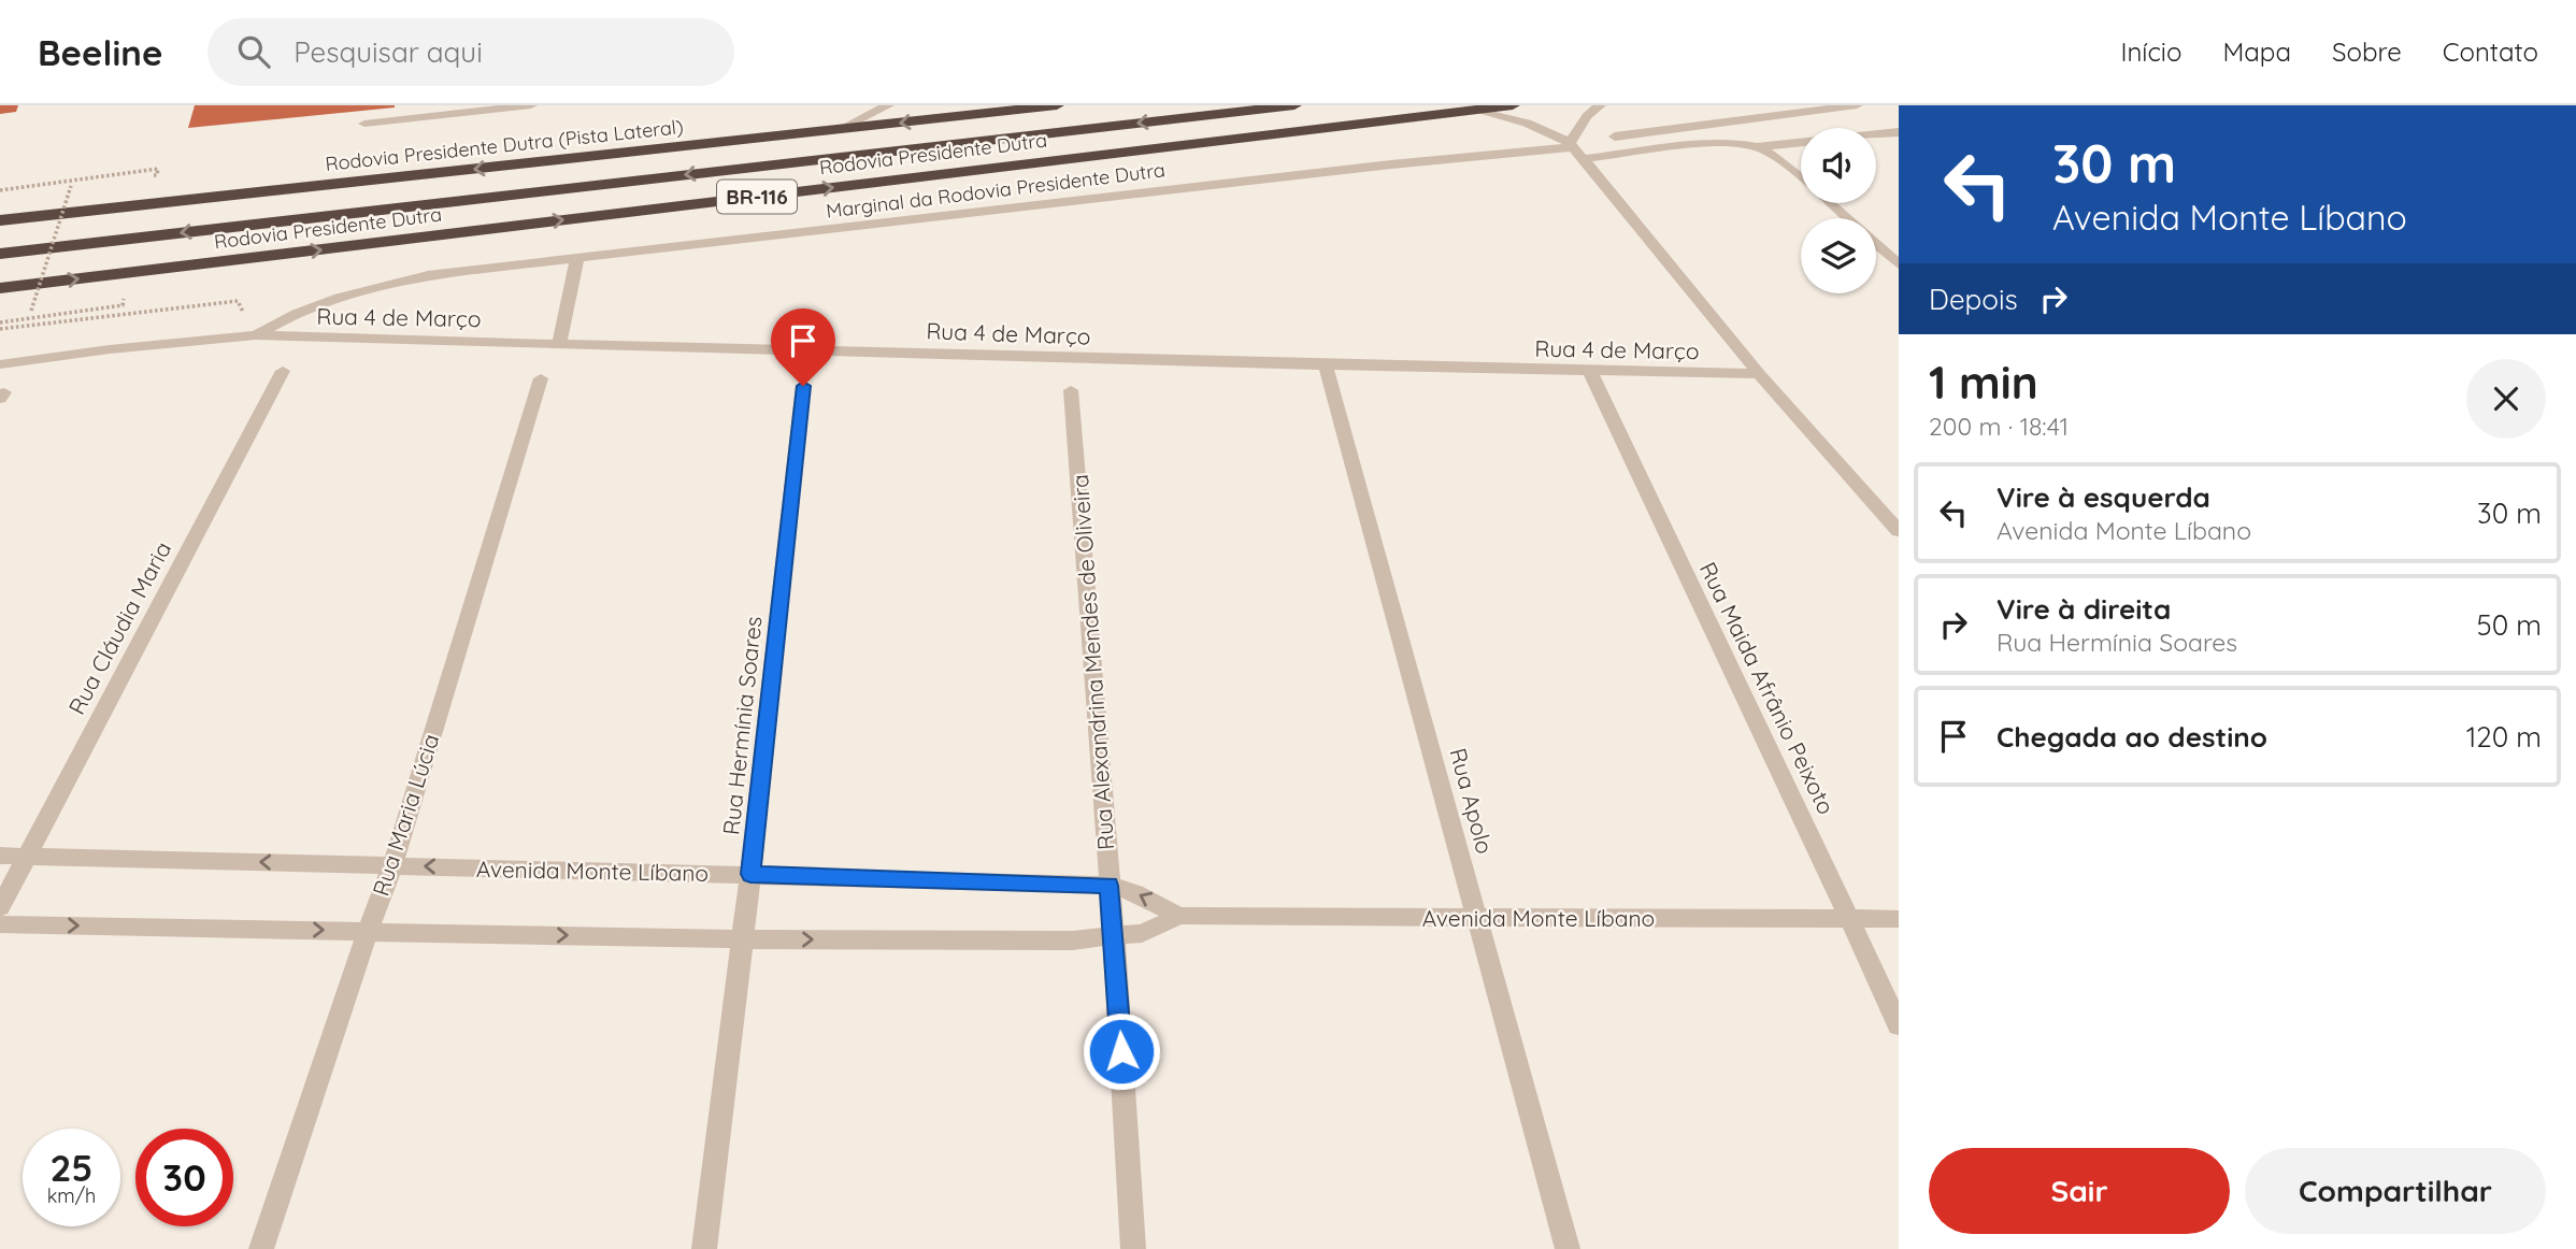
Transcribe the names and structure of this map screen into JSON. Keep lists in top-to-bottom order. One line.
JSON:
{"streets":{"highway":["Rodovia Presidente Dutra (Pista Lateral)","Rodovia Presidente Dutra","BR-116"],"street":["Marginal da Rodovia Presidente Dutra","Rua 4 de Março","Rua Cláudia Maria","Rua Alexandrina Mendes de Oliveira","Rua Maida Afrânio Peixoto","Rua Hermínia Soares","Rua Apolo","Rua Maria Lúcia","Avenida Monte Líbano"]},"crossings":[["Marginal da Rodovia Presidente Dutra","Rua 4 de Março"],["Rua 4 de Março","Rua Maida Afrânio Peixoto"],["Rua 4 de Março","Rua Apolo"],["Rua Cláudia Maria","Avenida Monte Líbano"],["Rua Alexandrina Mendes de Oliveira","Avenida Monte Líbano"],["Rua Maida Afrânio Peixoto","Avenida Monte Líbano"],["Rua Hermínia Soares","Avenida Monte Líbano"],["Rua Apolo","Avenida Monte Líbano"],["Rua Maria Lúcia","Avenida Monte Líbano"]],"one_way":["Rodovia Presidente Dutra (Pista Lateral)"],"page":{"header":"Beeline","search":"Pesquisar aqui","nav":["Início","Mapa","Sobre","Contato"],"turn":["30 m","Avenida Monte Líbano"],"then":"Depois","heading":["1 min","200 m · 18:41"],"list":[{"name":"Vire à esquerda","note":"Avenida Monte Líbano","value":"30 m"},{"name":"Vire à direita","note":"Rua Hermínia Soares","value":"50 m"},{"name":"Chegada ao destino","value":"120 m"}],"speed":"25 km/h","limit":"30","buttons":["Sair","Compartilhar"]}}
